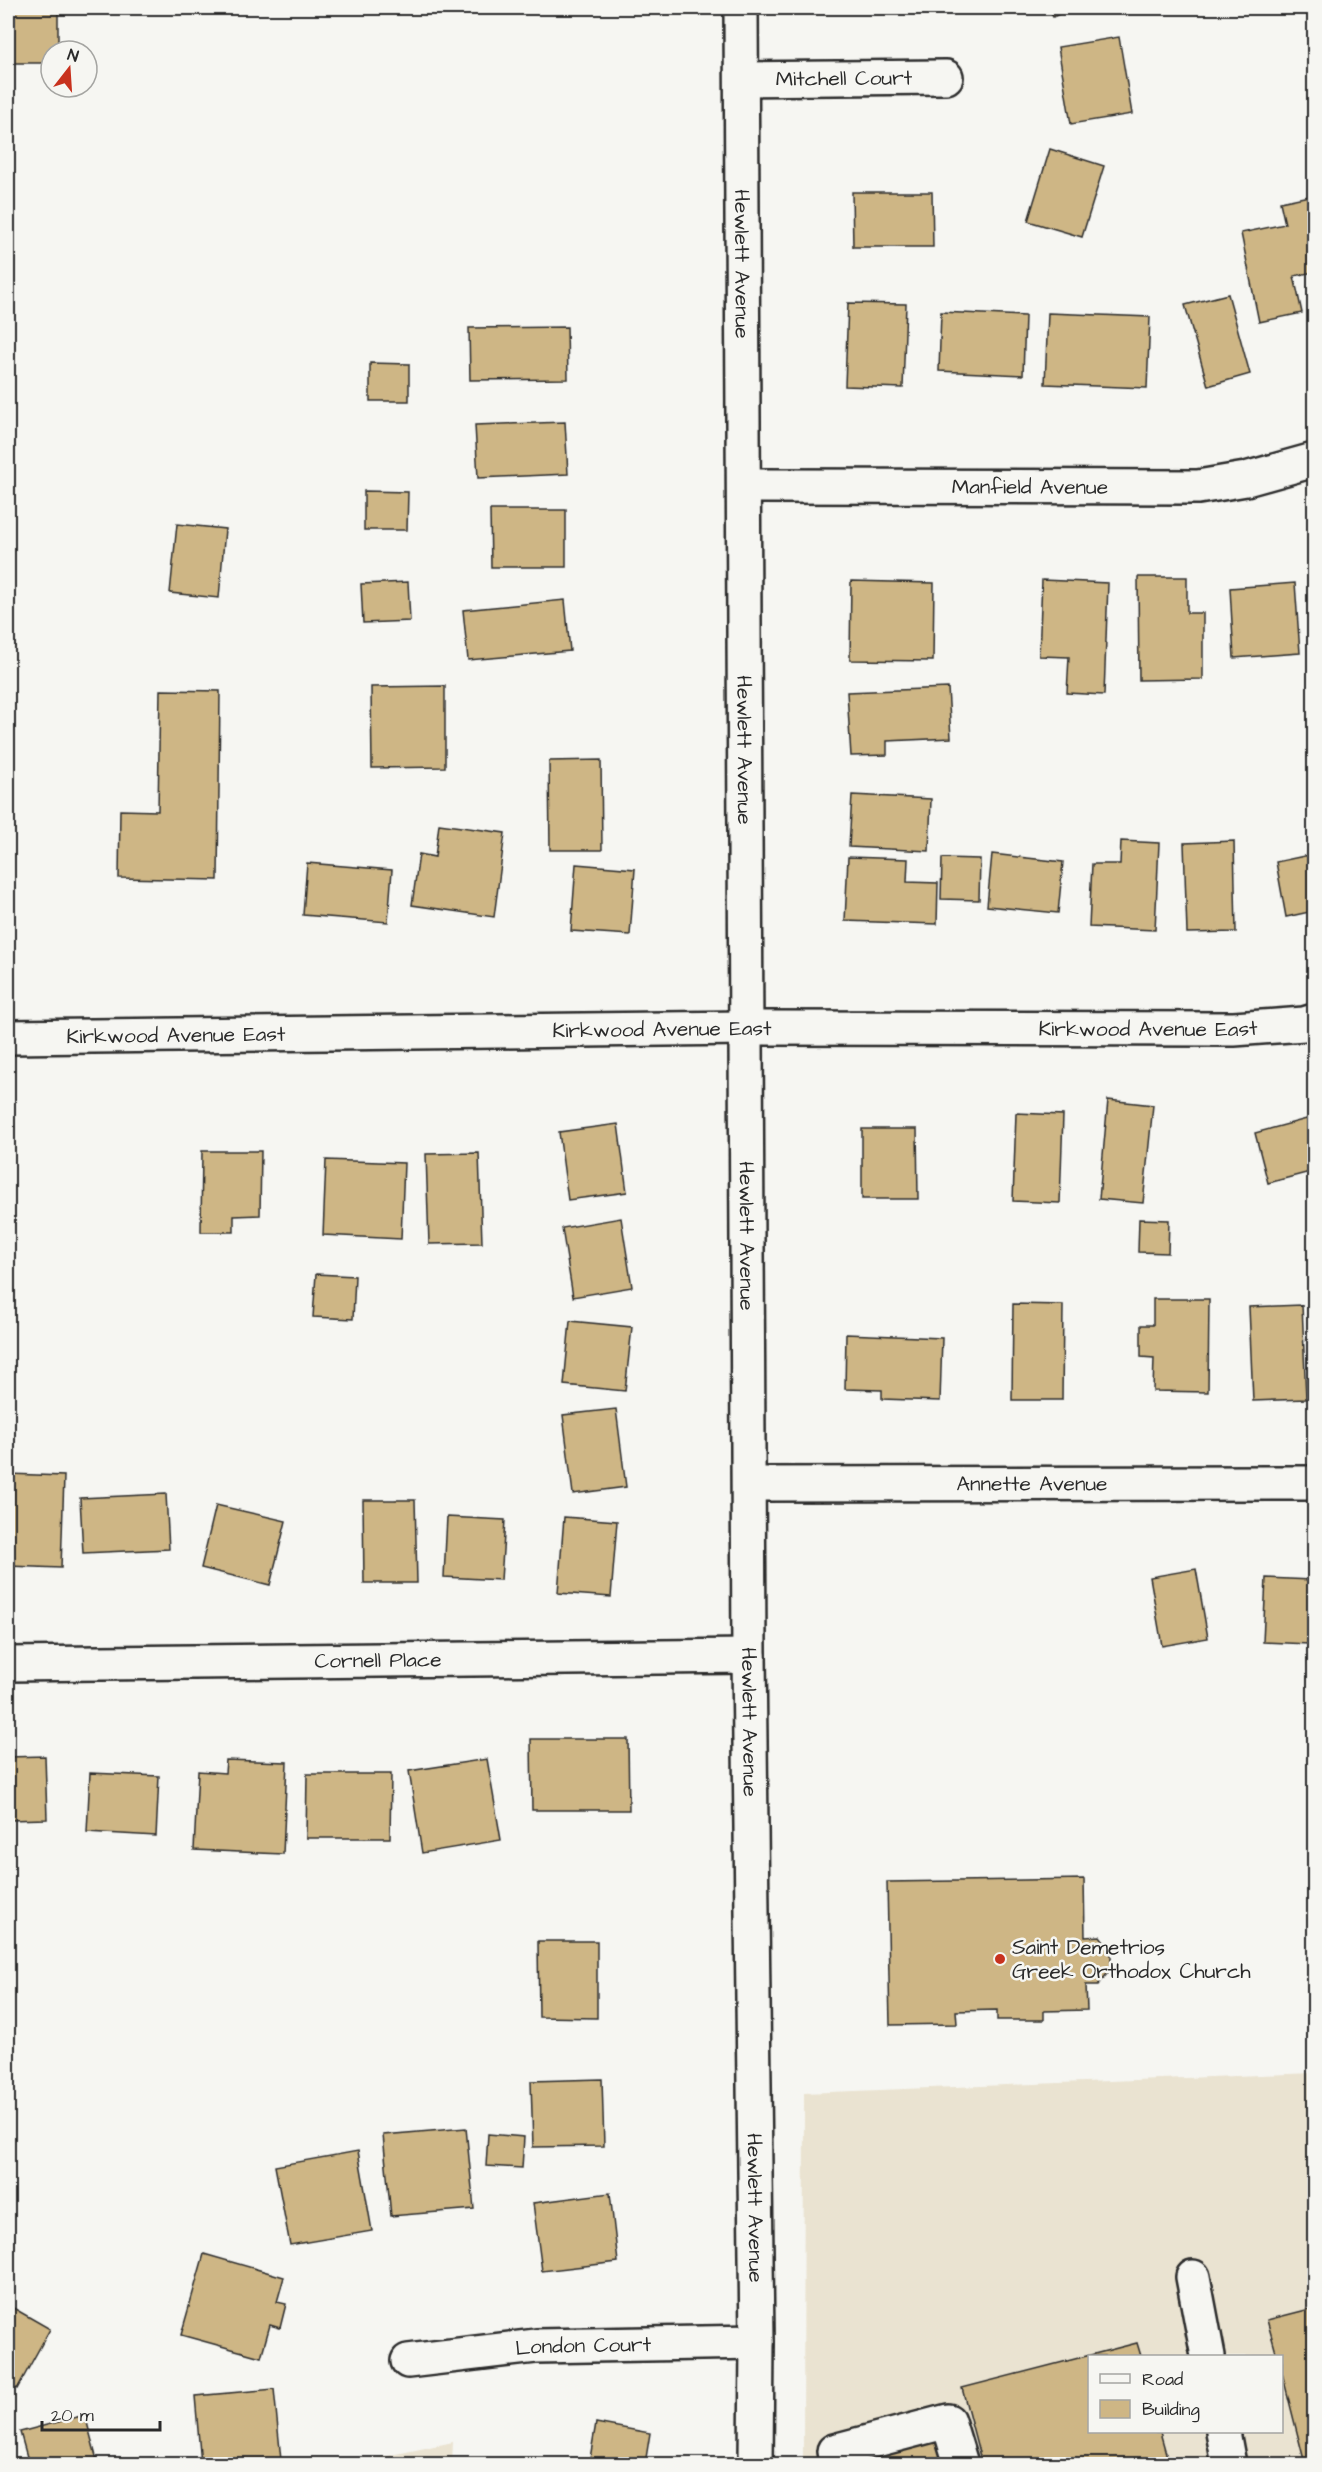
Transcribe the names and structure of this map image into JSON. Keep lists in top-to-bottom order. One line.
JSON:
{"streets":{"street":["Mitchell Court","Hewlett Avenue","Manfield Avenue","Kirkwood Avenue East","Annette Avenue","Cornell Place","London Court"]},"crossings":[["Mitchell Court","Hewlett Avenue"],["Hewlett Avenue","Manfield Avenue"],["Hewlett Avenue","Kirkwood Avenue East"],["Hewlett Avenue","Annette Avenue"],["Hewlett Avenue","Cornell Place"],["Hewlett Avenue","London Court"]],"places":["Saint Demetrios Greek Orthodox Church"],"legend":["Road","Building"],"scale_bar":"20 m","north":"top"}
